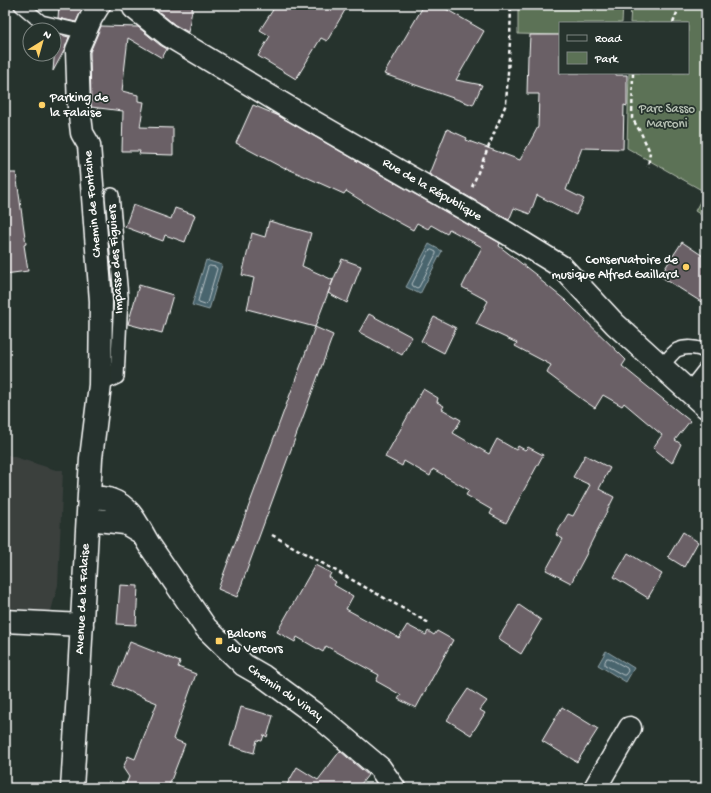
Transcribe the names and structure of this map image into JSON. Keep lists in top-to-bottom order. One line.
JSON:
{"streets":{"street":["Rue de la République","Chemin de Fontaine","Avenue de la Falaise","Chemin du Vinay"],"lane":["Impasse des Figuiers"]},"crossings":[["Chemin de Fontaine","Impasse des Figuiers"],["Chemin de Fontaine","Avenue de la Falaise"],["Avenue de la Falaise","Chemin du Vinay"]],"parks":["Parc Sasso Marconi"],"places":{"other":["Parking de la Falaise","Conservatoire de musique Alfred Gaillard"],"transit":["Balcons du Vercors"]},"legend":["Road","Park"],"north":"top right"}
